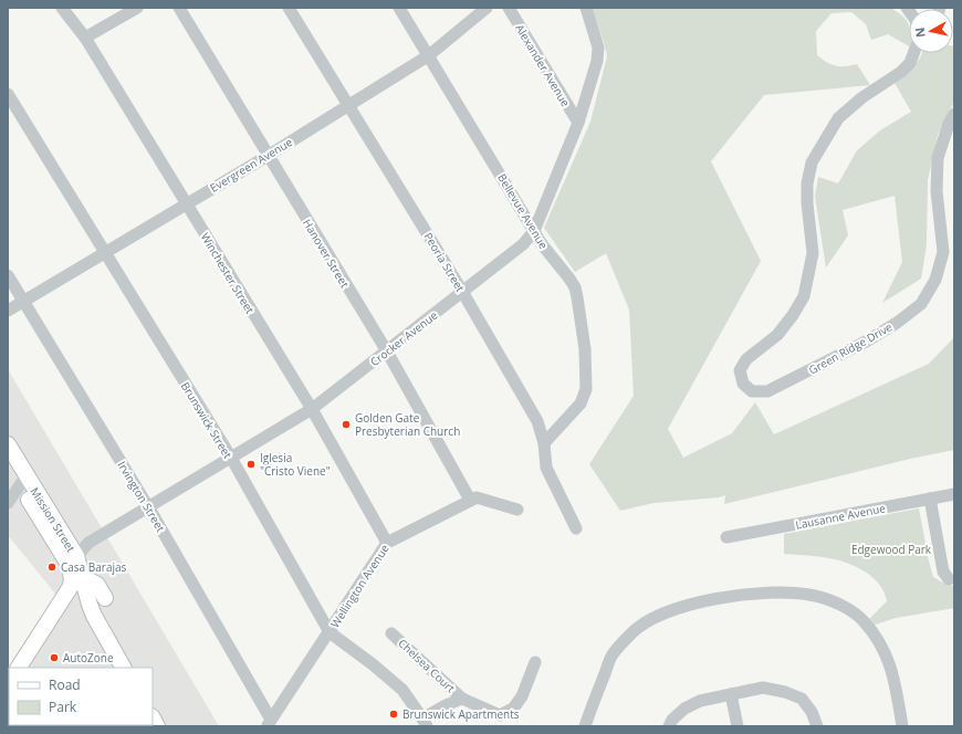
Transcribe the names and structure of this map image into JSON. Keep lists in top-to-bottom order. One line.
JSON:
{"streets":{"main road":["Mission Street"],"street":["Alexander Avenue","Evergreen Avenue","Bellevue Avenue","Hanover Street","Peoria Street","Winchester Street","Crocker Avenue","Green Ridge Drive","Brunswick Street","Irvington Street","Lausanne Avenue","Wellington Avenue","Chelsea Court"]},"crossings":[["Alexander Avenue","Crocker Avenue"],["Evergreen Avenue","Bellevue Avenue"],["Evergreen Avenue","Hanover Street"],["Evergreen Avenue","Peoria Street"],["Evergreen Avenue","Winchester Street"],["Evergreen Avenue","Brunswick Street"],["Evergreen Avenue","Irvington Street"],["Bellevue Avenue","Peoria Street"],["Bellevue Avenue","Crocker Avenue"],["Hanover Street","Crocker Avenue"],["Hanover Street","Wellington Avenue"],["Peoria Street","Crocker Avenue"],["Winchester Street","Crocker Avenue"],["Winchester Street","Wellington Avenue"],["Crocker Avenue","Brunswick Street"],["Crocker Avenue","Irvington Street"],["Crocker Avenue","Mission Street"],["Brunswick Street","Wellington Avenue"],["Brunswick Street","Chelsea Court"],["Irvington Street","Wellington Avenue"]],"parks":["Edgewood Park"],"places":["Golden Gate Presbyterian Church","Iglesia \"Cristo Viene\"","Casa Barajas","AutoZone","Brunswick Apartments"],"legend":["Road","Park"],"north":"left"}
